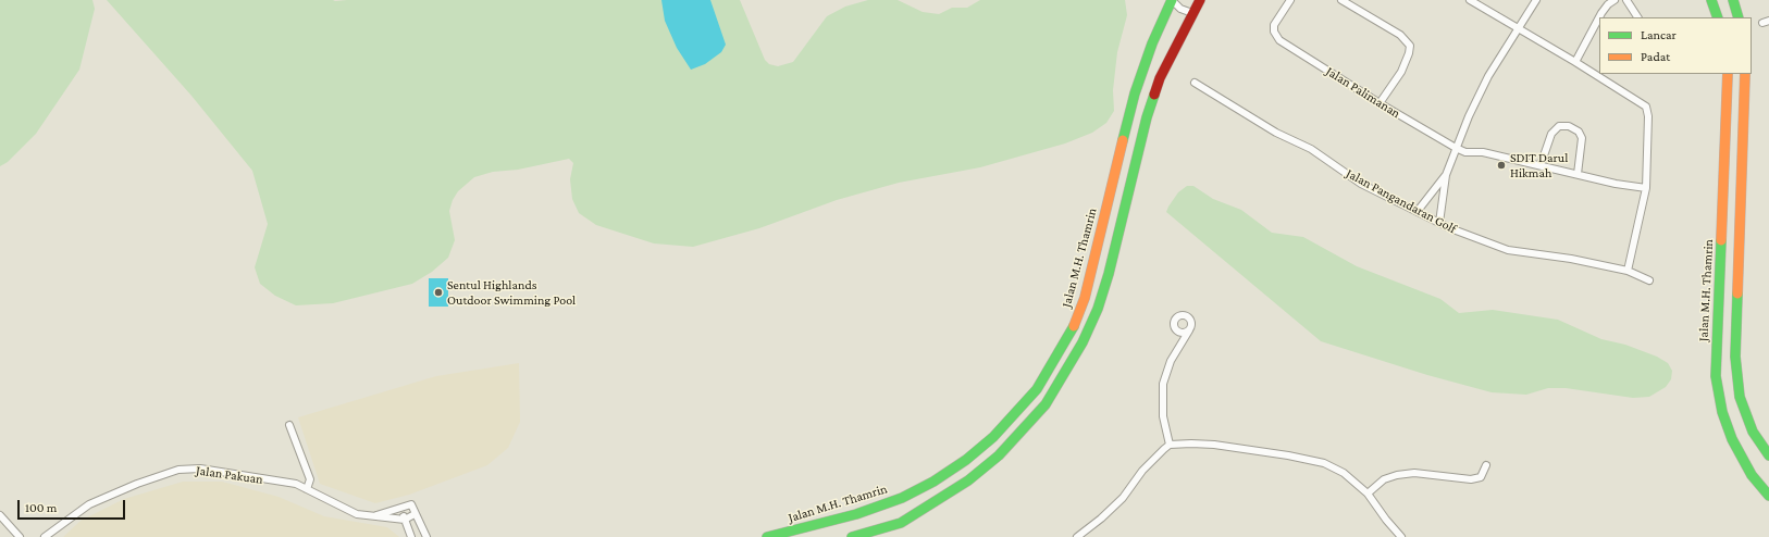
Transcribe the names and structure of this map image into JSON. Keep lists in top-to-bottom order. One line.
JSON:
{"streets":{"main road":["Jalan M.H. Thamrin"],"street":["Jalan Palimanan","Jalan Pangandaran Golf","Jalan Pakuan"]},"places":["SDIT Darul Hikmah","Sentul Highlands Outdoor Swimming Pool"],"legend":["Lancar","Padat"],"scale_bar":"100 m"}
